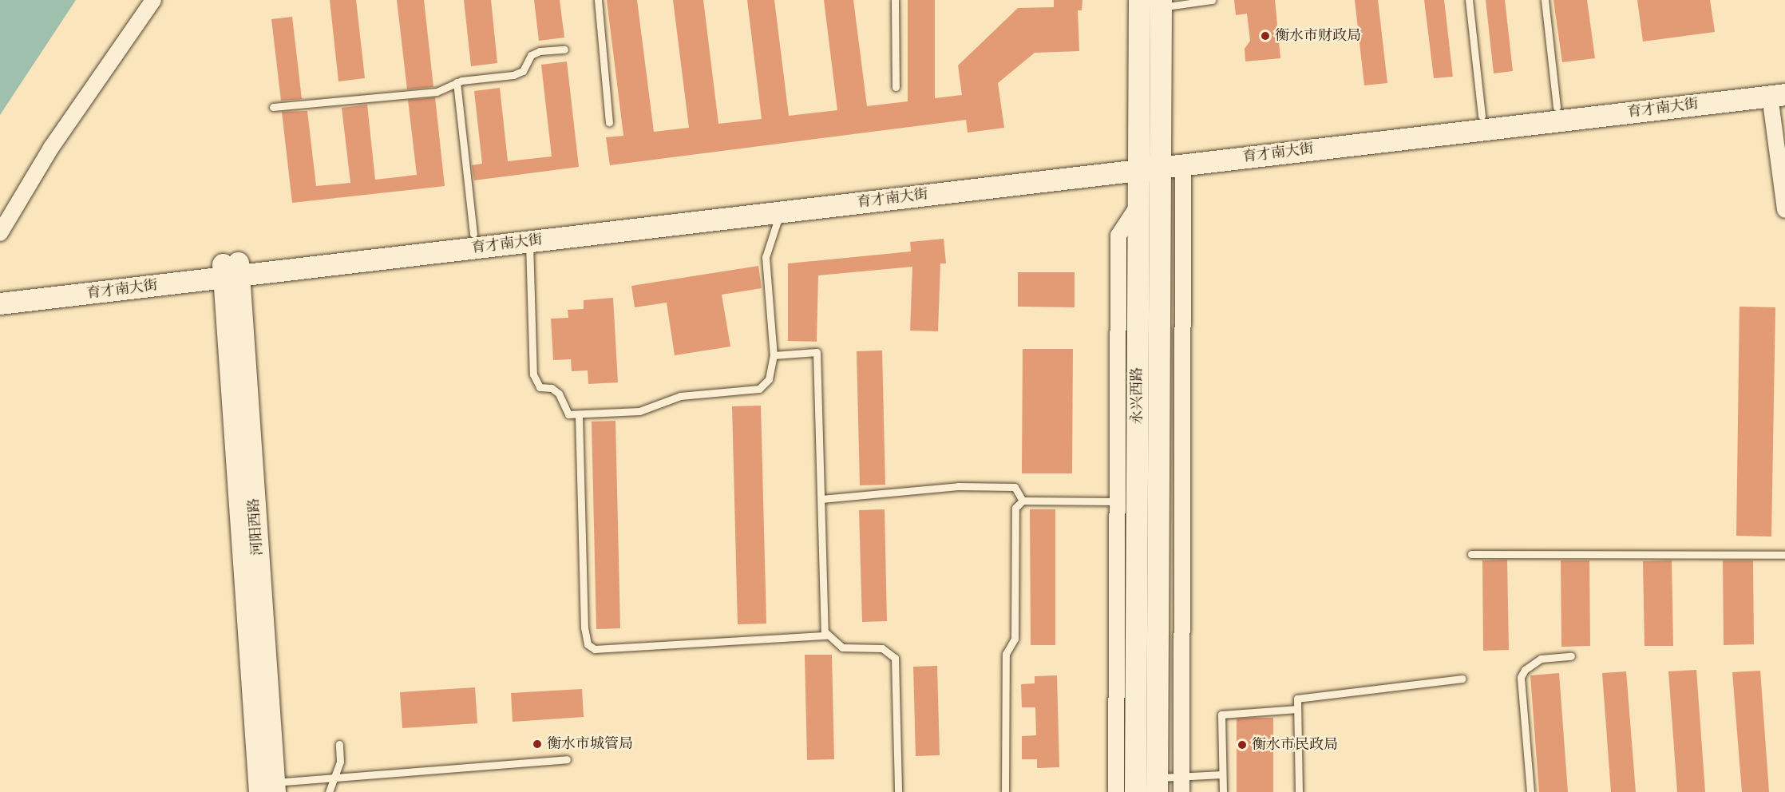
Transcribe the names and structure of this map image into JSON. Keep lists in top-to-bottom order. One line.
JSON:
{"streets":{"main road":["育才南大街","永兴西路","河阳西路"]},"crossings":[["育才南大街","永兴西路"],["育才南大街","河阳西路"]],"places":["衡水市财政局","衡水市城管局","衡水市民政局"]}
